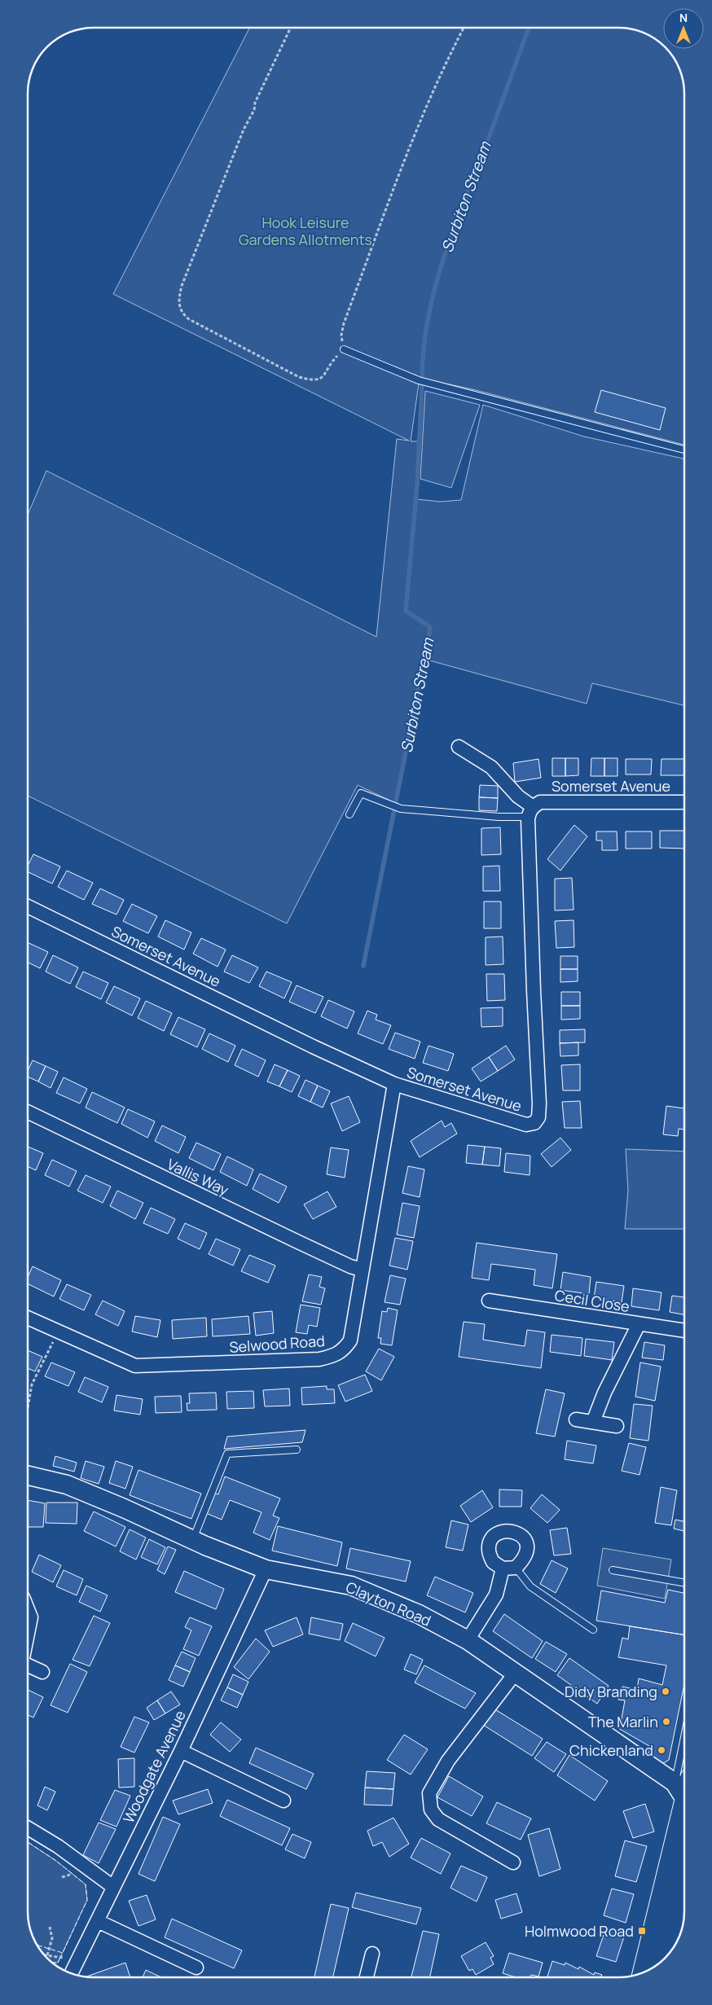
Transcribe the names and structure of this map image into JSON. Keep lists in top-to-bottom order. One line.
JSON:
{"streets":{"street":["Somerset Avenue","Vallis Way","Cecil Close","Selwood Road","Clayton Road","Woodgate Avenue"]},"crossings":[["Somerset Avenue","Selwood Road"],["Vallis Way","Selwood Road"],["Clayton Road","Woodgate Avenue"]],"water":["Surbiton Stream"],"parks":["Hook Leisure Gardens Allotments"],"places":{"other":["Didy Branding","The Marlin","Chickenland"],"transit":["Holmwood Road"]},"north":"top"}
